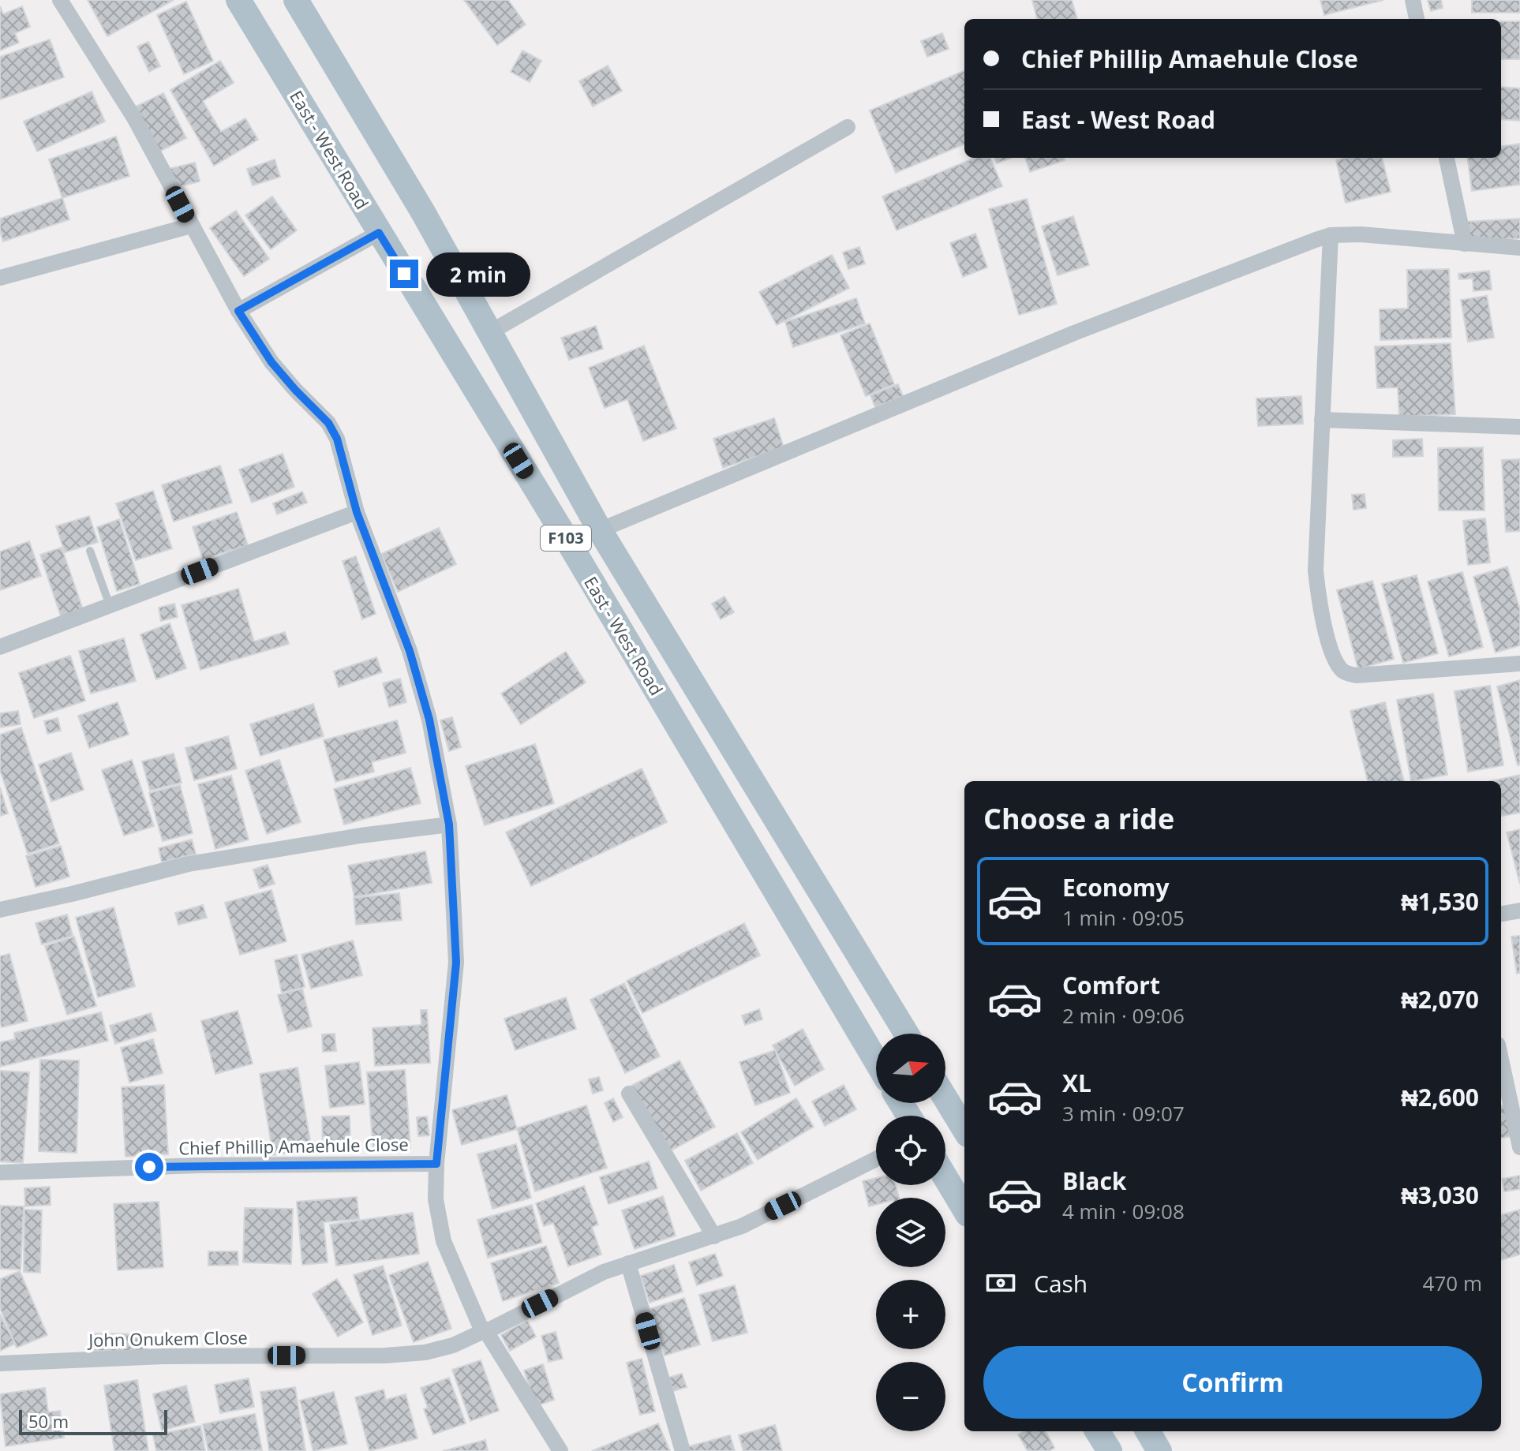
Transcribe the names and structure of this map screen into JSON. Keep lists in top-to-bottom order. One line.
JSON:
{"streets":{"main road":["East - West Road","F103"],"street":["Chief Phillip Amaehule Close","John Onukem Close"]},"scale_bar":"50 m","north":"right","page":{"banner":["Chief Phillip Amaehule Close","East - West Road"],"bubble":"2 min","heading":"Choose a ride","list":[{"name":"Economy","note":"1 min · 09:05","value":"₦1,530"},{"name":"Comfort","note":"2 min · 09:06","value":"₦2,070"},{"name":"XL","note":"3 min · 09:07","value":"₦2,600"},{"name":"Black","note":"4 min · 09:08","value":"₦3,030"}],"map_buttons":["+","−"],"pay":["Cash","470 m"],"buttons":"Confirm","scale":"50 m"}}
